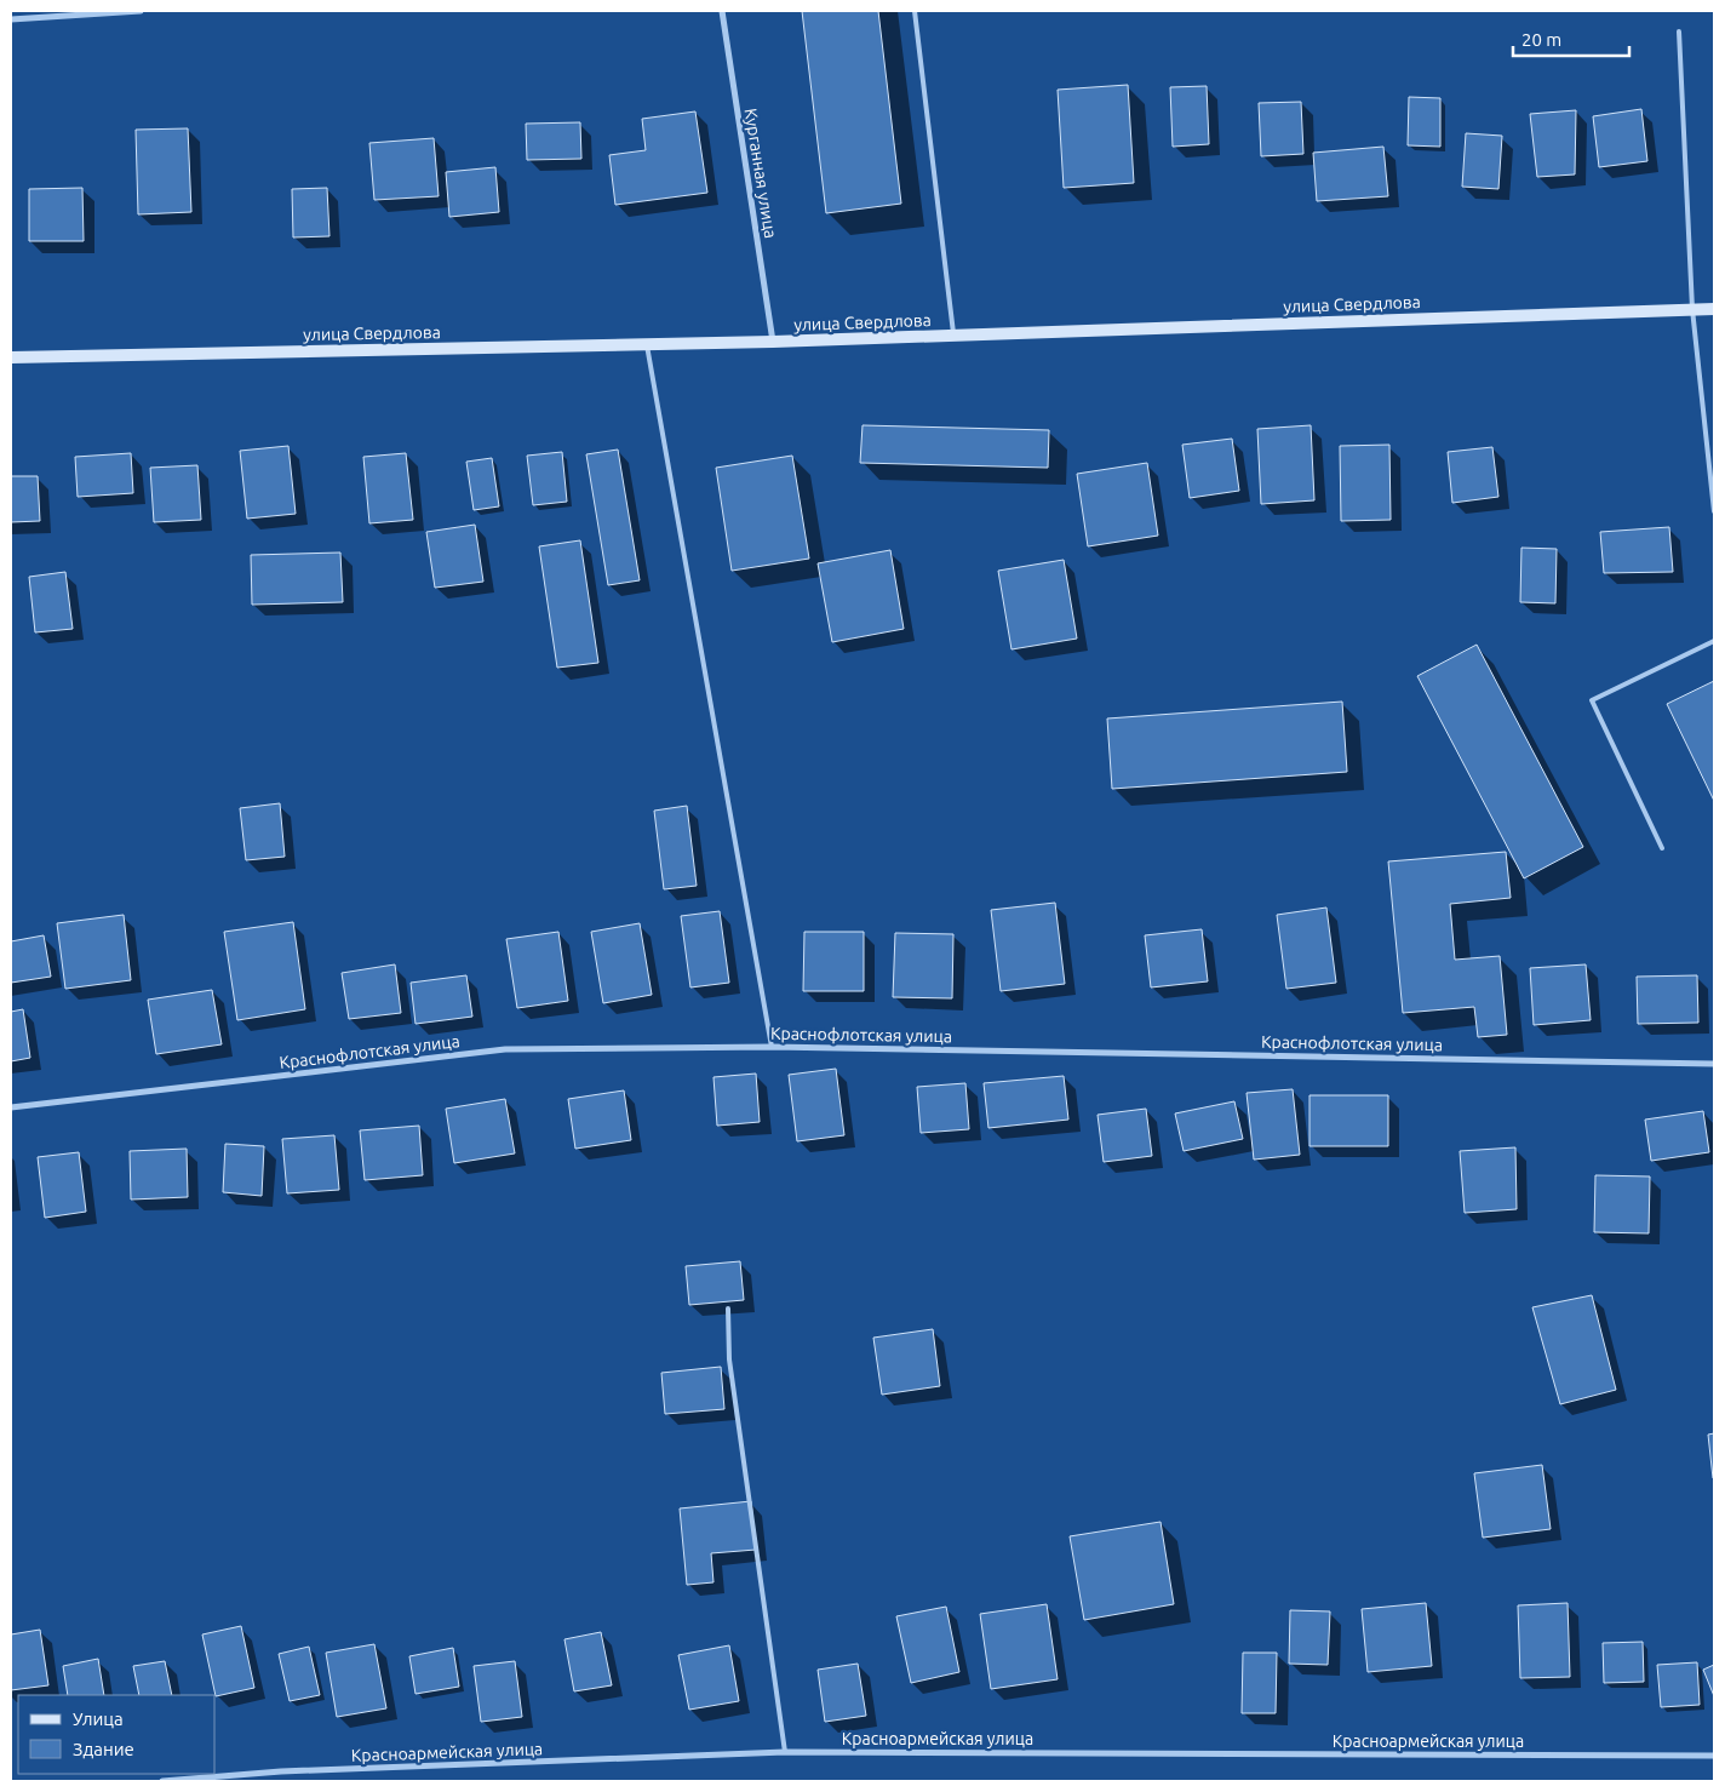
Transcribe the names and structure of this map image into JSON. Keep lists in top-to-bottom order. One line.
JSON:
{"streets":{"main road":["улица Свердлова"],"street":["Курганная улица","Краснофлотская улица","Красноармейская улица"]},"crossings":[["Курганная улица","улица Свердлова"]],"legend":["Улица","Здание"],"scale_bar":"20 m"}
